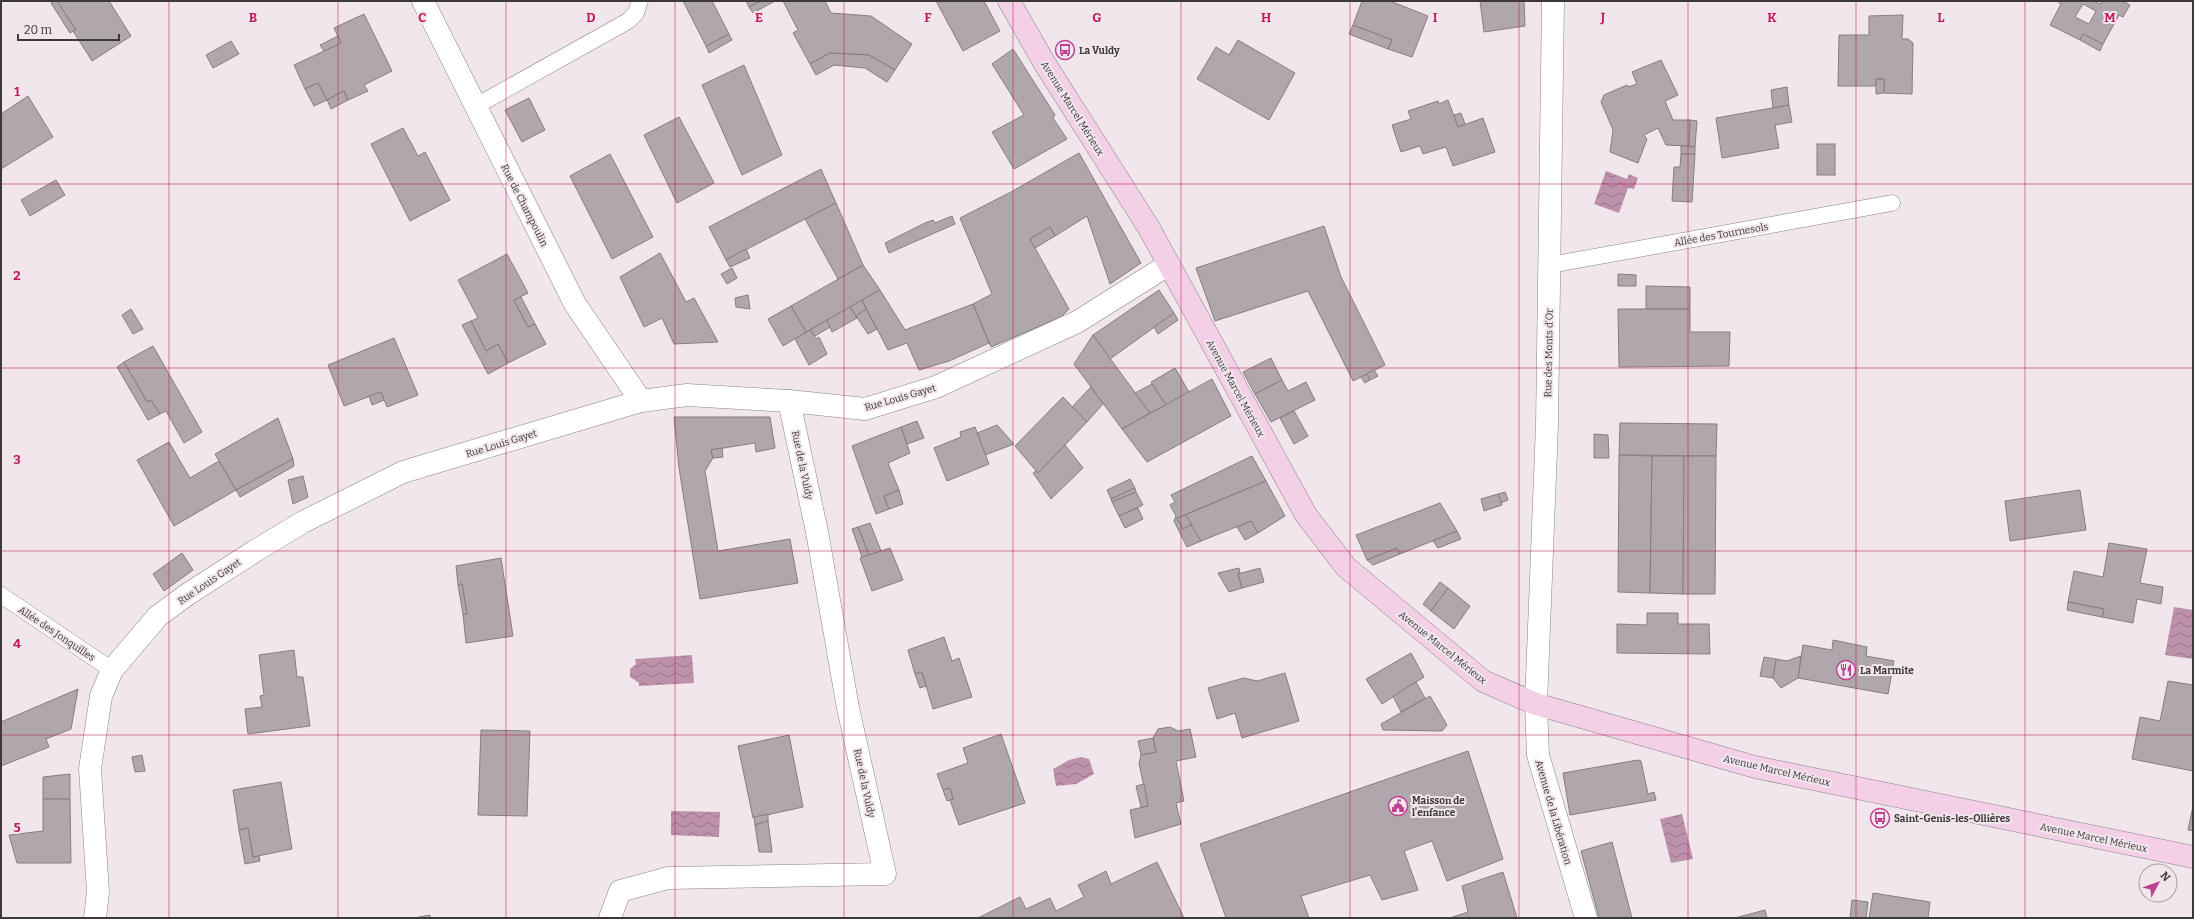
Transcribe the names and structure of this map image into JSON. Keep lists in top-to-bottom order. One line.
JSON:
{"streets":{"main road":["Avenue Marcel Mérieux"],"street":["Rue de Champoulin","Rue des Monts d'Or","Rue Louis Gayet","Rue de la Vuldy","Avenue de la Libération"],"lane":["Allée des Tournesols","Allée des Jonquilles"]},"crossings":[["Avenue Marcel Mérieux","Rue des Monts d'Or"],["Avenue Marcel Mérieux","Rue Louis Gayet"],["Avenue Marcel Mérieux","Avenue de la Libération"],["Rue de Champoulin","Rue Louis Gayet"],["Allée des Tournesols","Rue des Monts d'Or"],["Rue des Monts d'Or","Avenue de la Libération"],["Rue Louis Gayet","Rue de la Vuldy"],["Rue Louis Gayet","Allée des Jonquilles"]],"places":{"bus stop":["La Vuldy","Saint-Genis-les-Ollières"],"restaurant":["La Marmite"],"public building":["Maisson de l'enfance"]},"scale_bar":"20 m","north":"top right","grid":{"columns":["B","C","D","E","F","G","H","I","J","K","L","M"],"rows":["1","2","3","4","5"]}}
